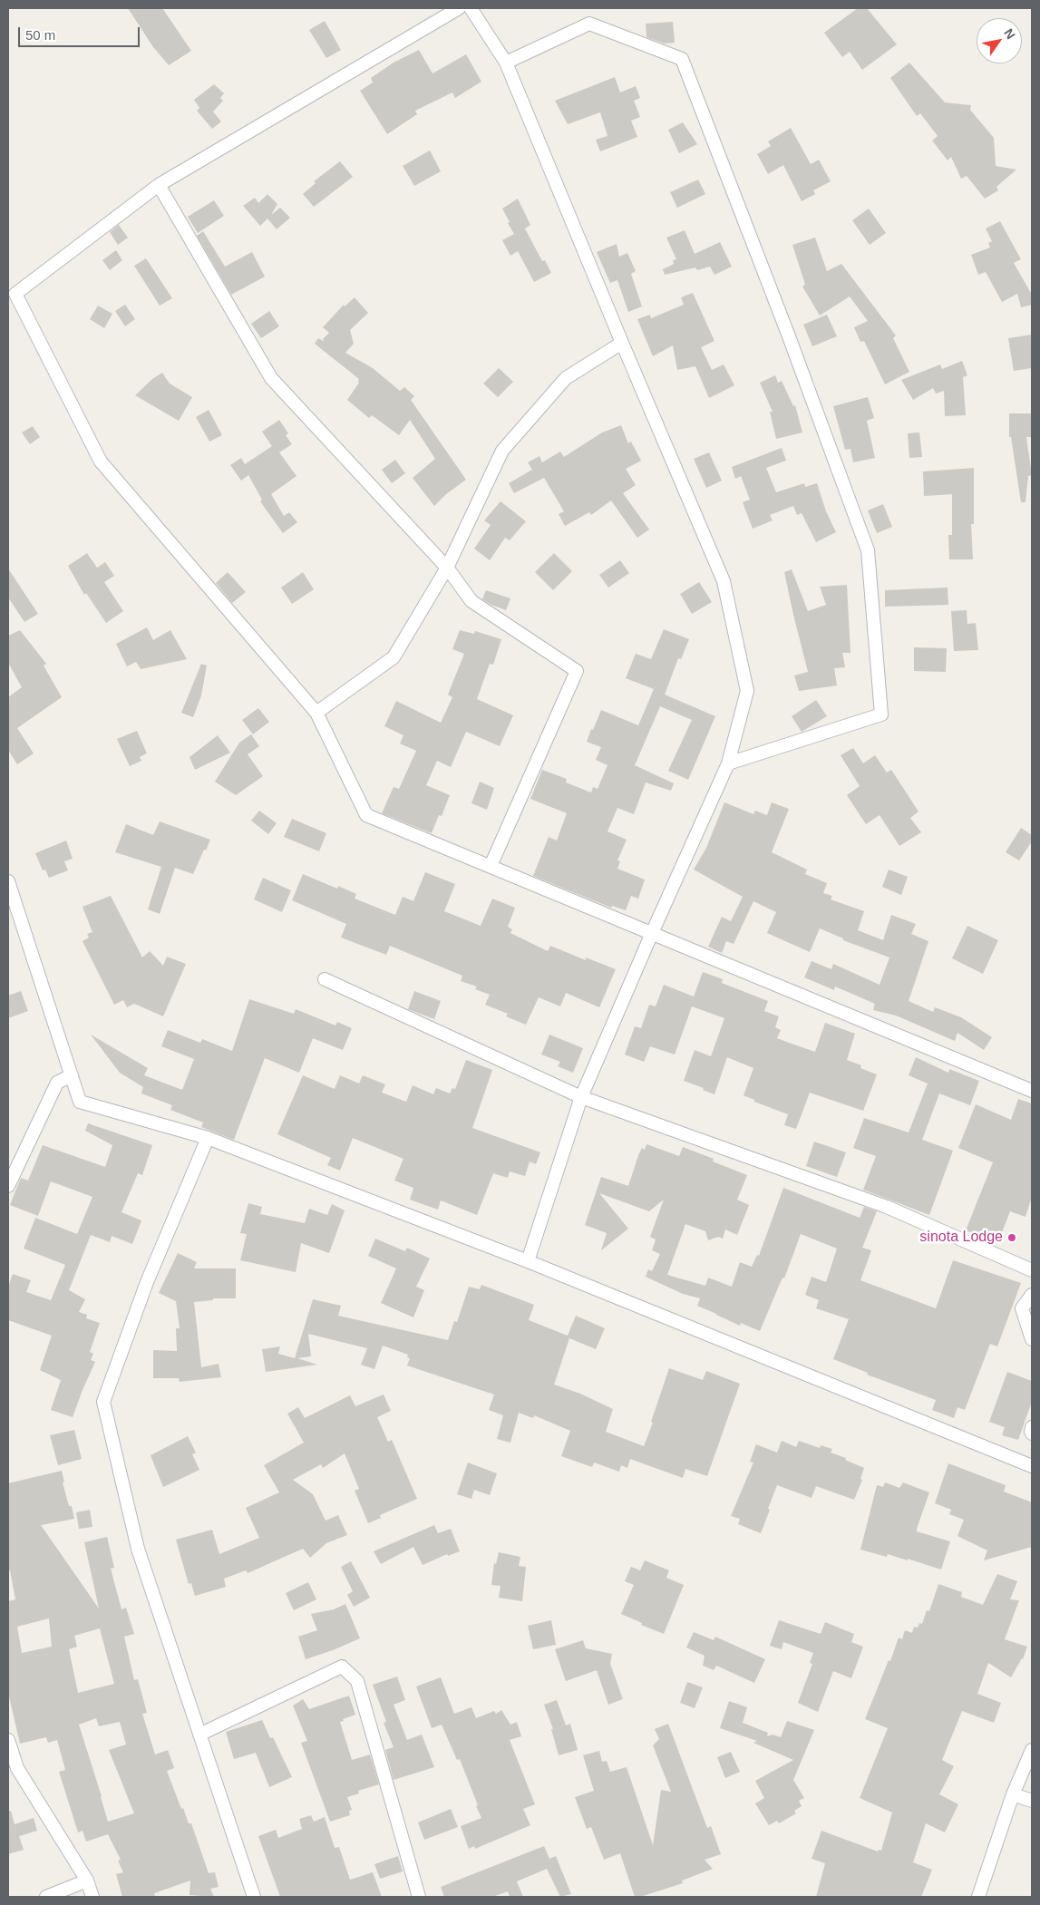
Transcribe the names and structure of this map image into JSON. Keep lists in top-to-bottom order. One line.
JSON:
{"places":["sinota Lodge"],"scale_bar":"50 m","north":"top right"}
